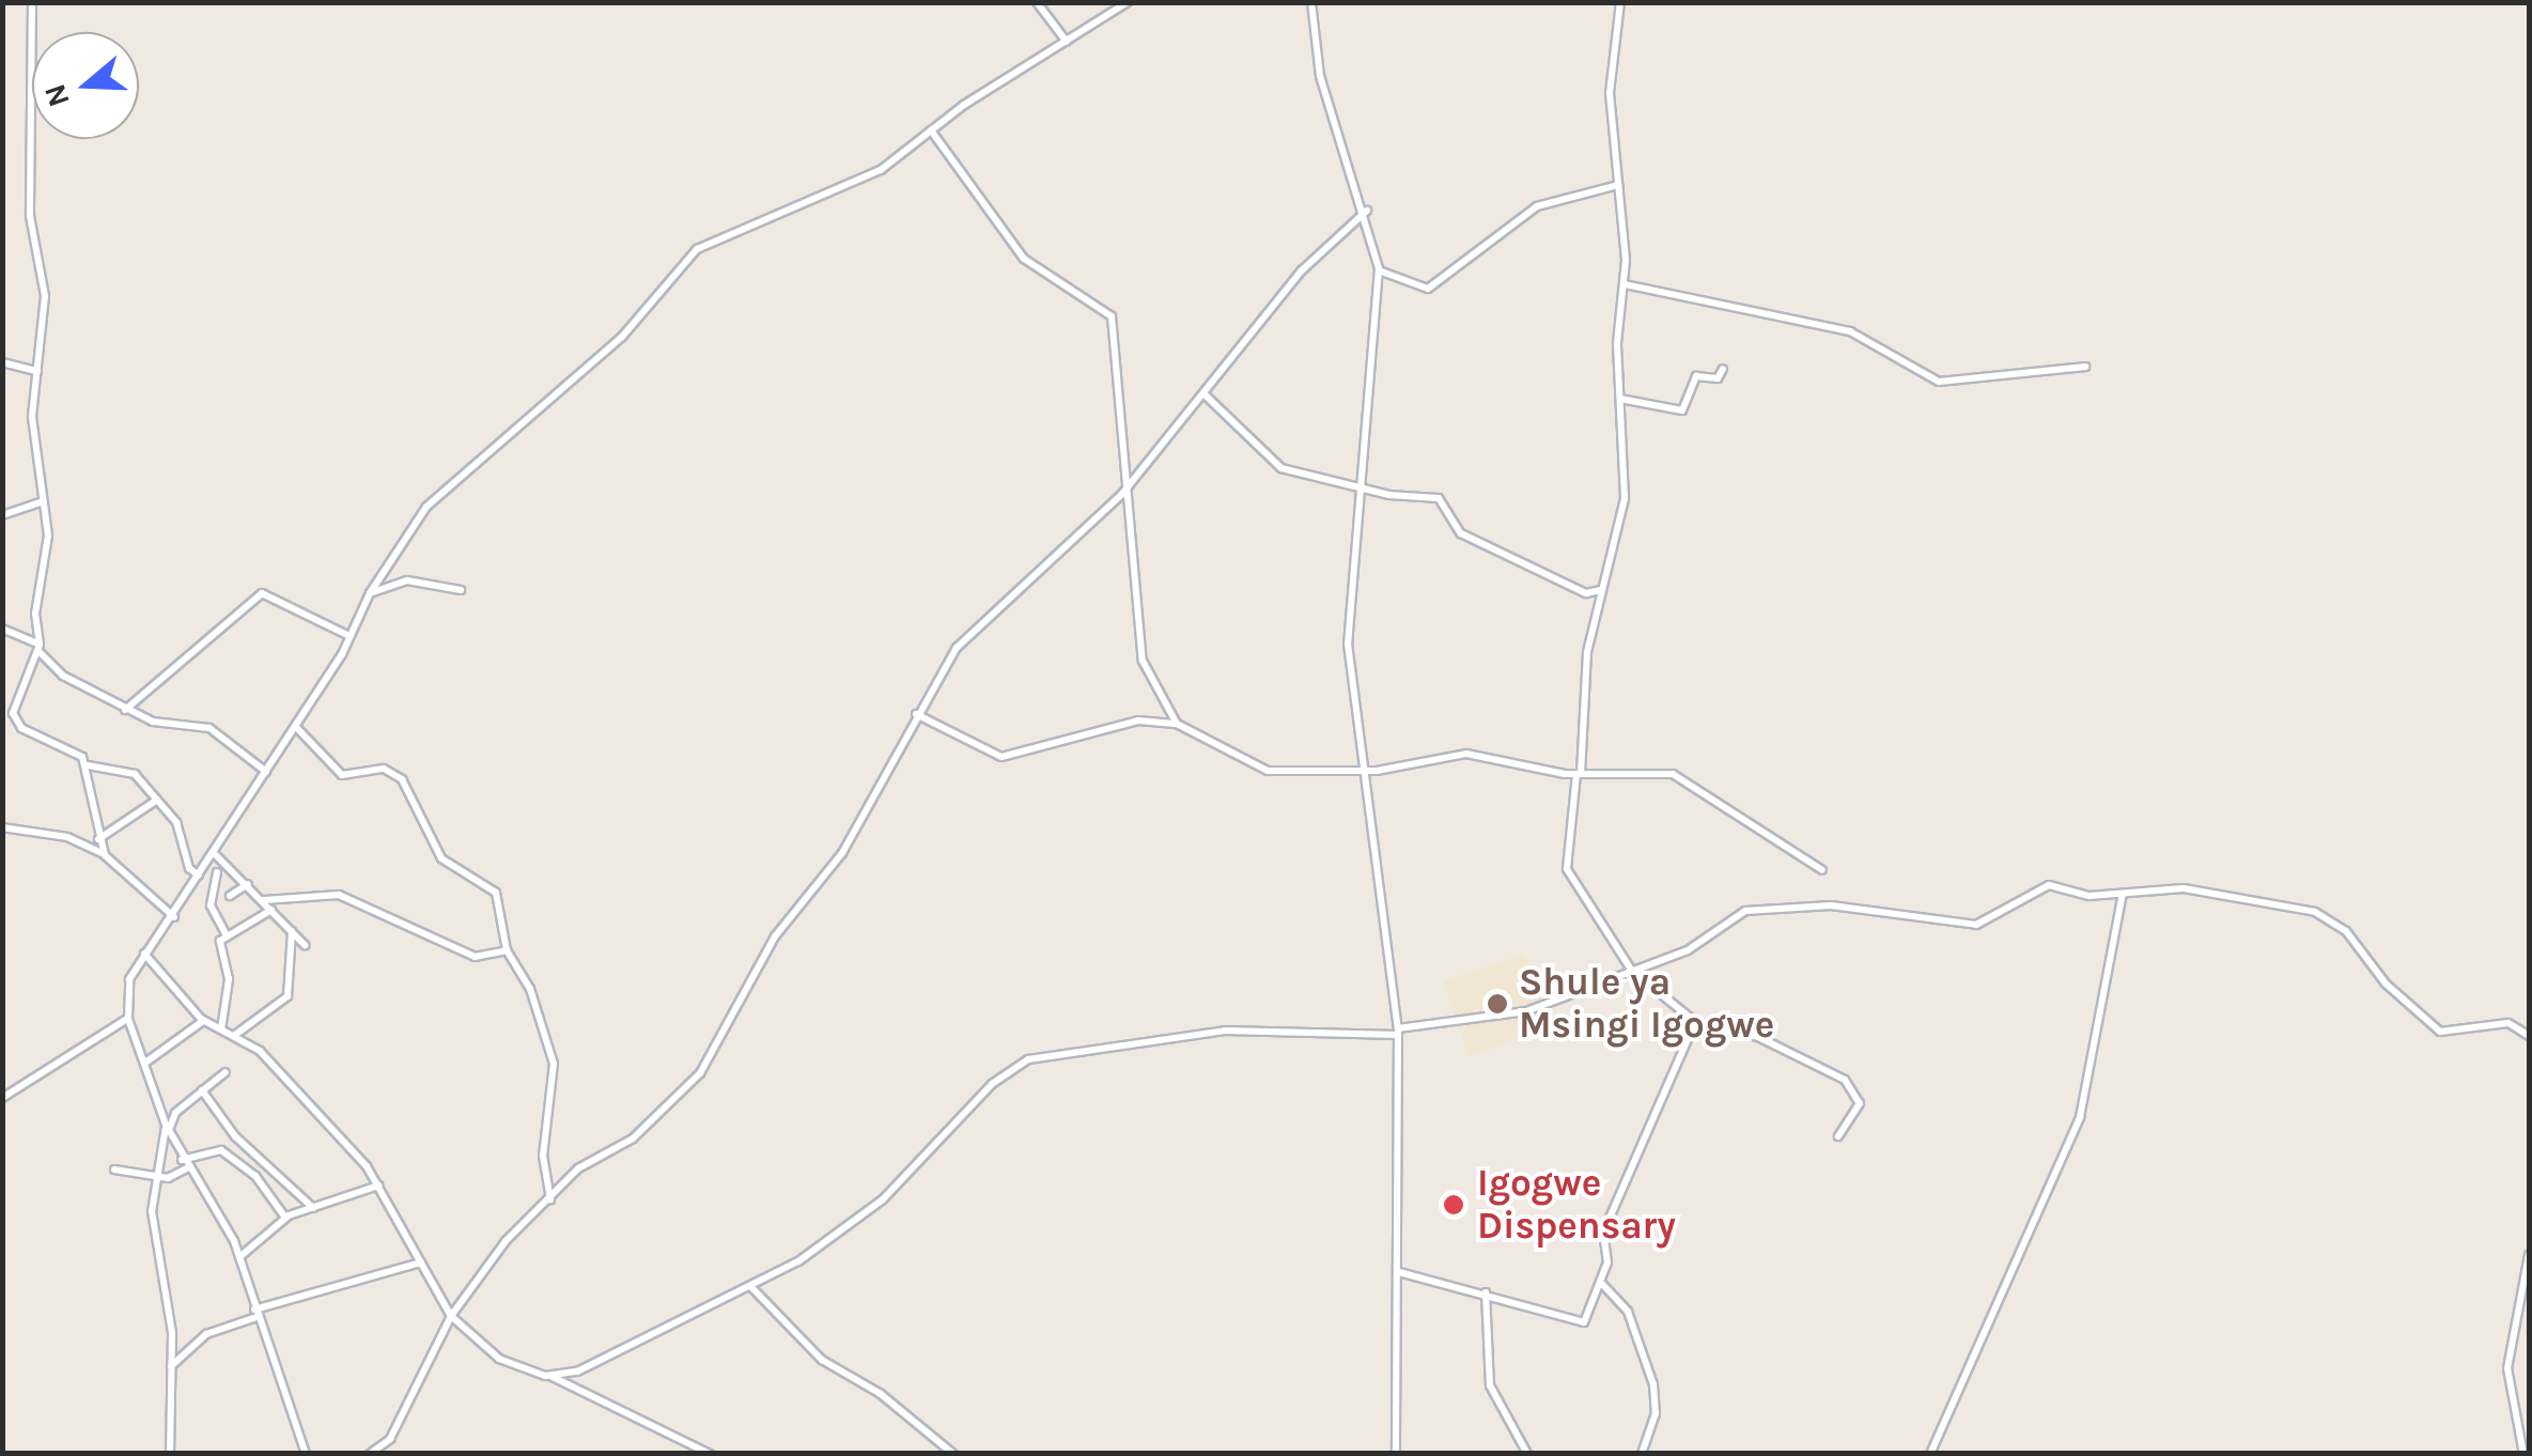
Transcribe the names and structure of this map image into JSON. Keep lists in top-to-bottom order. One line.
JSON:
{"places":["Shule ya Msingi Igogwe","Igogwe Dispensary"],"north":"left"}
